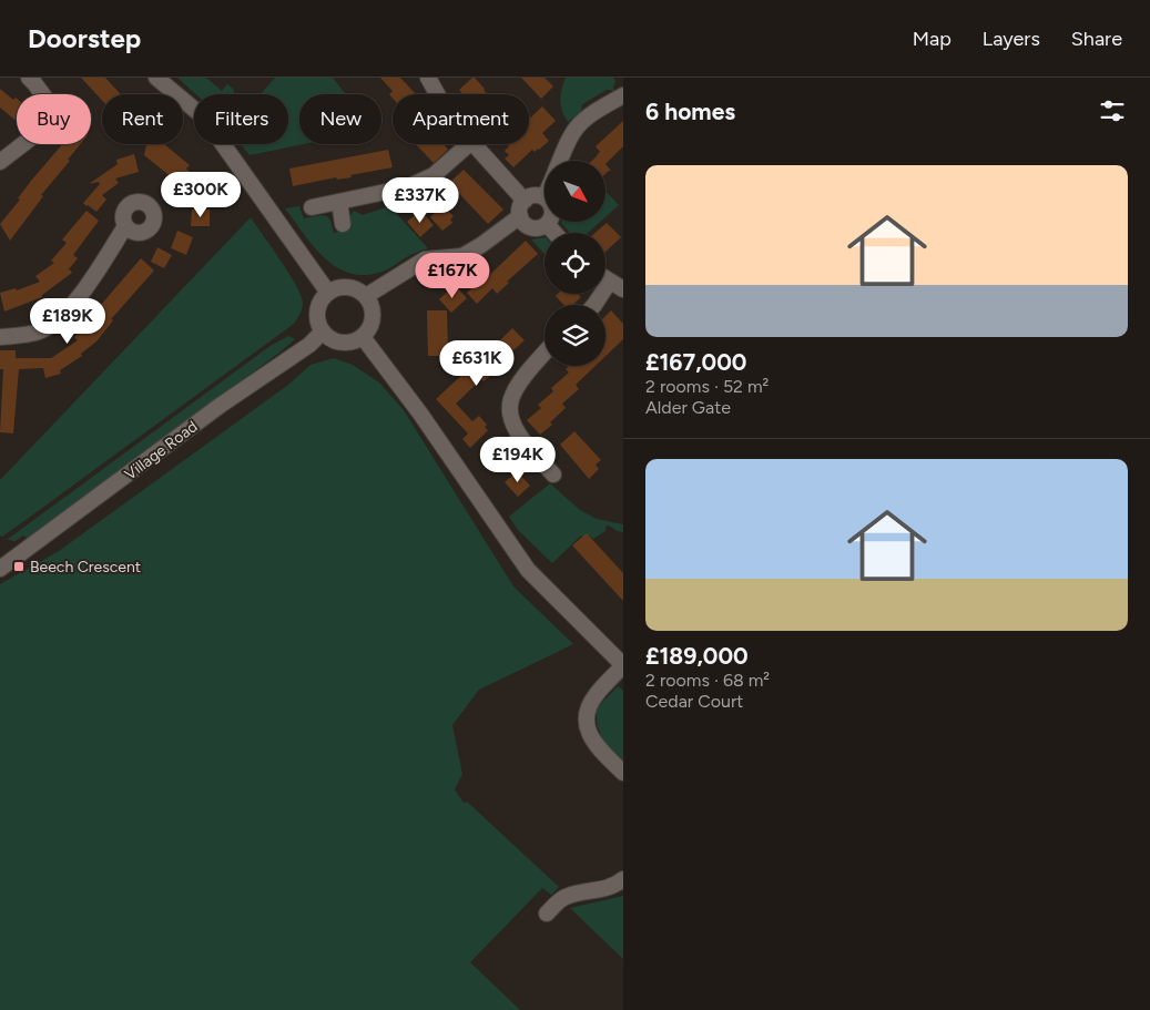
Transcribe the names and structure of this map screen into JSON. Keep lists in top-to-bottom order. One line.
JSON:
{"streets":{"street":["Village Road"]},"places":{"transit":["Beech Crescent"]},"north":"bottom right","page":{"header":"Doorstep","nav":["Map","Layers","Share"],"heading":"6 homes","chip":["Buy","Rent","Filters","New","Apartment"],"list":[{"name":"£167,000","note":"2 rooms · 52 m² · Alder Gate"},{"name":"£189,000","note":"2 rooms · 68 m² · Cedar Court"}],"price":["£300K","£337K","£167K","£189K","£631K","£194K"]}}
